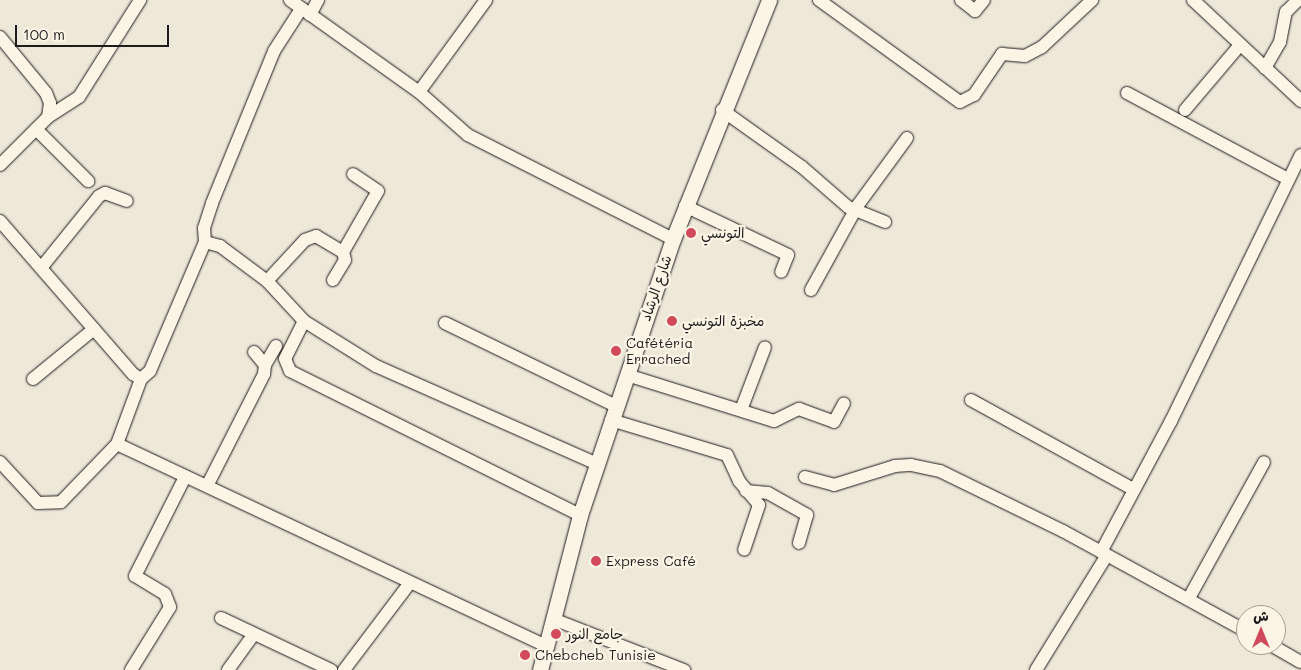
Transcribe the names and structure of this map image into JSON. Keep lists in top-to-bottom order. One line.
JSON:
{"streets":{"street":["شارع الرشاد"]},"places":["التونسي","مخبزة التونسي","Cafétéria Errached","Express Café","جامع النور","Chebcheb Tunisie"],"scale_bar":"100 m","north":"top"}
